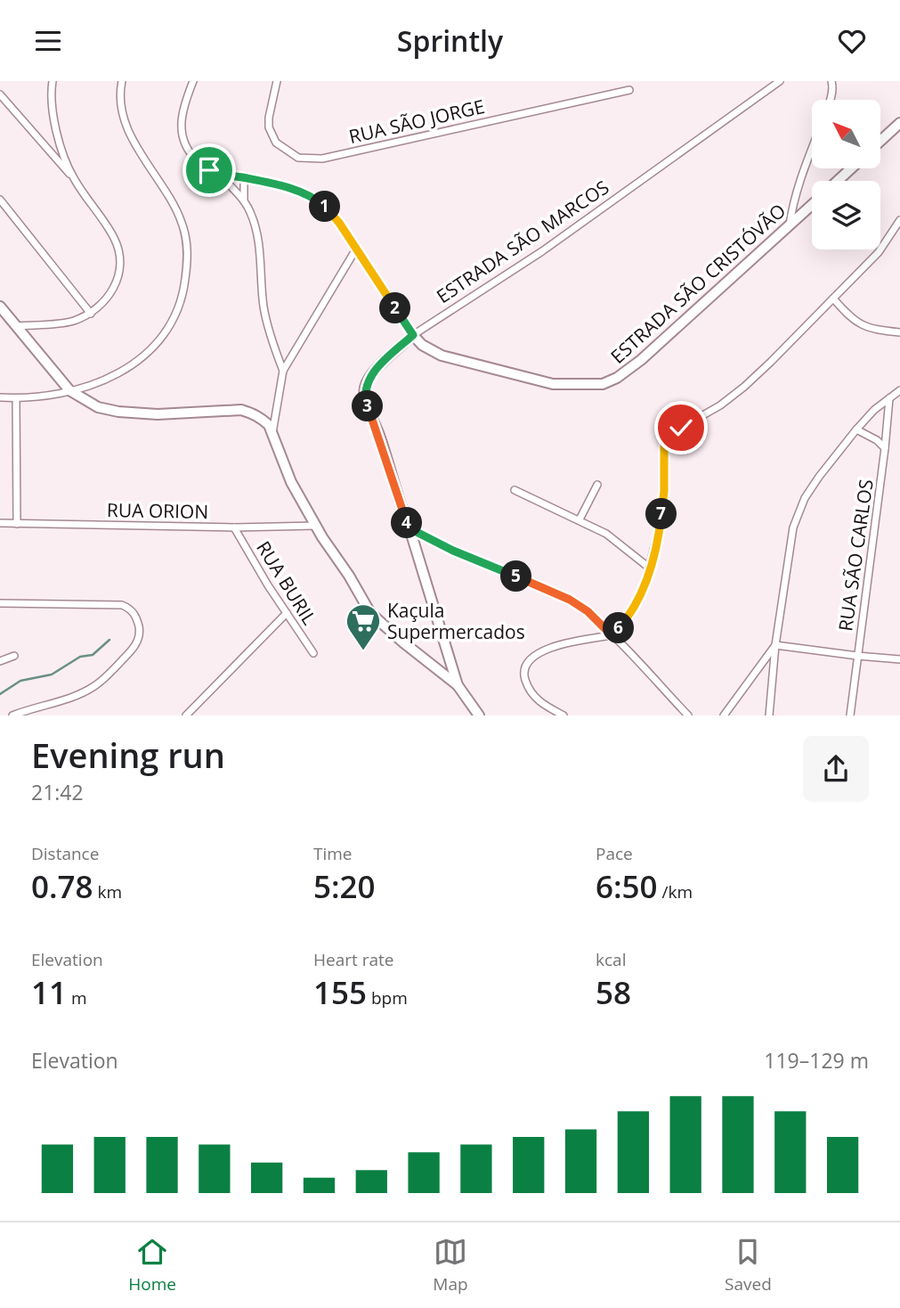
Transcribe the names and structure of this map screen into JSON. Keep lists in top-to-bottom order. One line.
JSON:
{"streets":{"street":["RUA SÃO JORGE","ESTRADA SÃO MARCOS","ESTRADA SÃO CRISTÓVÃO","RUA ORION","RUA SÃO CARLOS","RUA BURIL"]},"crossings":[["ESTRADA SÃO MARCOS","ESTRADA SÃO CRISTÓVÃO"],["RUA ORION","RUA BURIL"]],"places":{"supermarket":["Kaçula Supermercados"]},"north":"top left","page":{"header":"Sprintly","pins":["1","2","3","7","4","5","6"],"heading":["Evening run","21:42"],"stats":[["Distance","0.78 km"],["Time","5:20"],["Pace","6:50 /km"],["Elevation","11 m"],["Heart rate","155 bpm"],["kcal","58"]],"chart":["Elevation","119–129 m"],"tabs":["Home","Map","Saved"]}}
